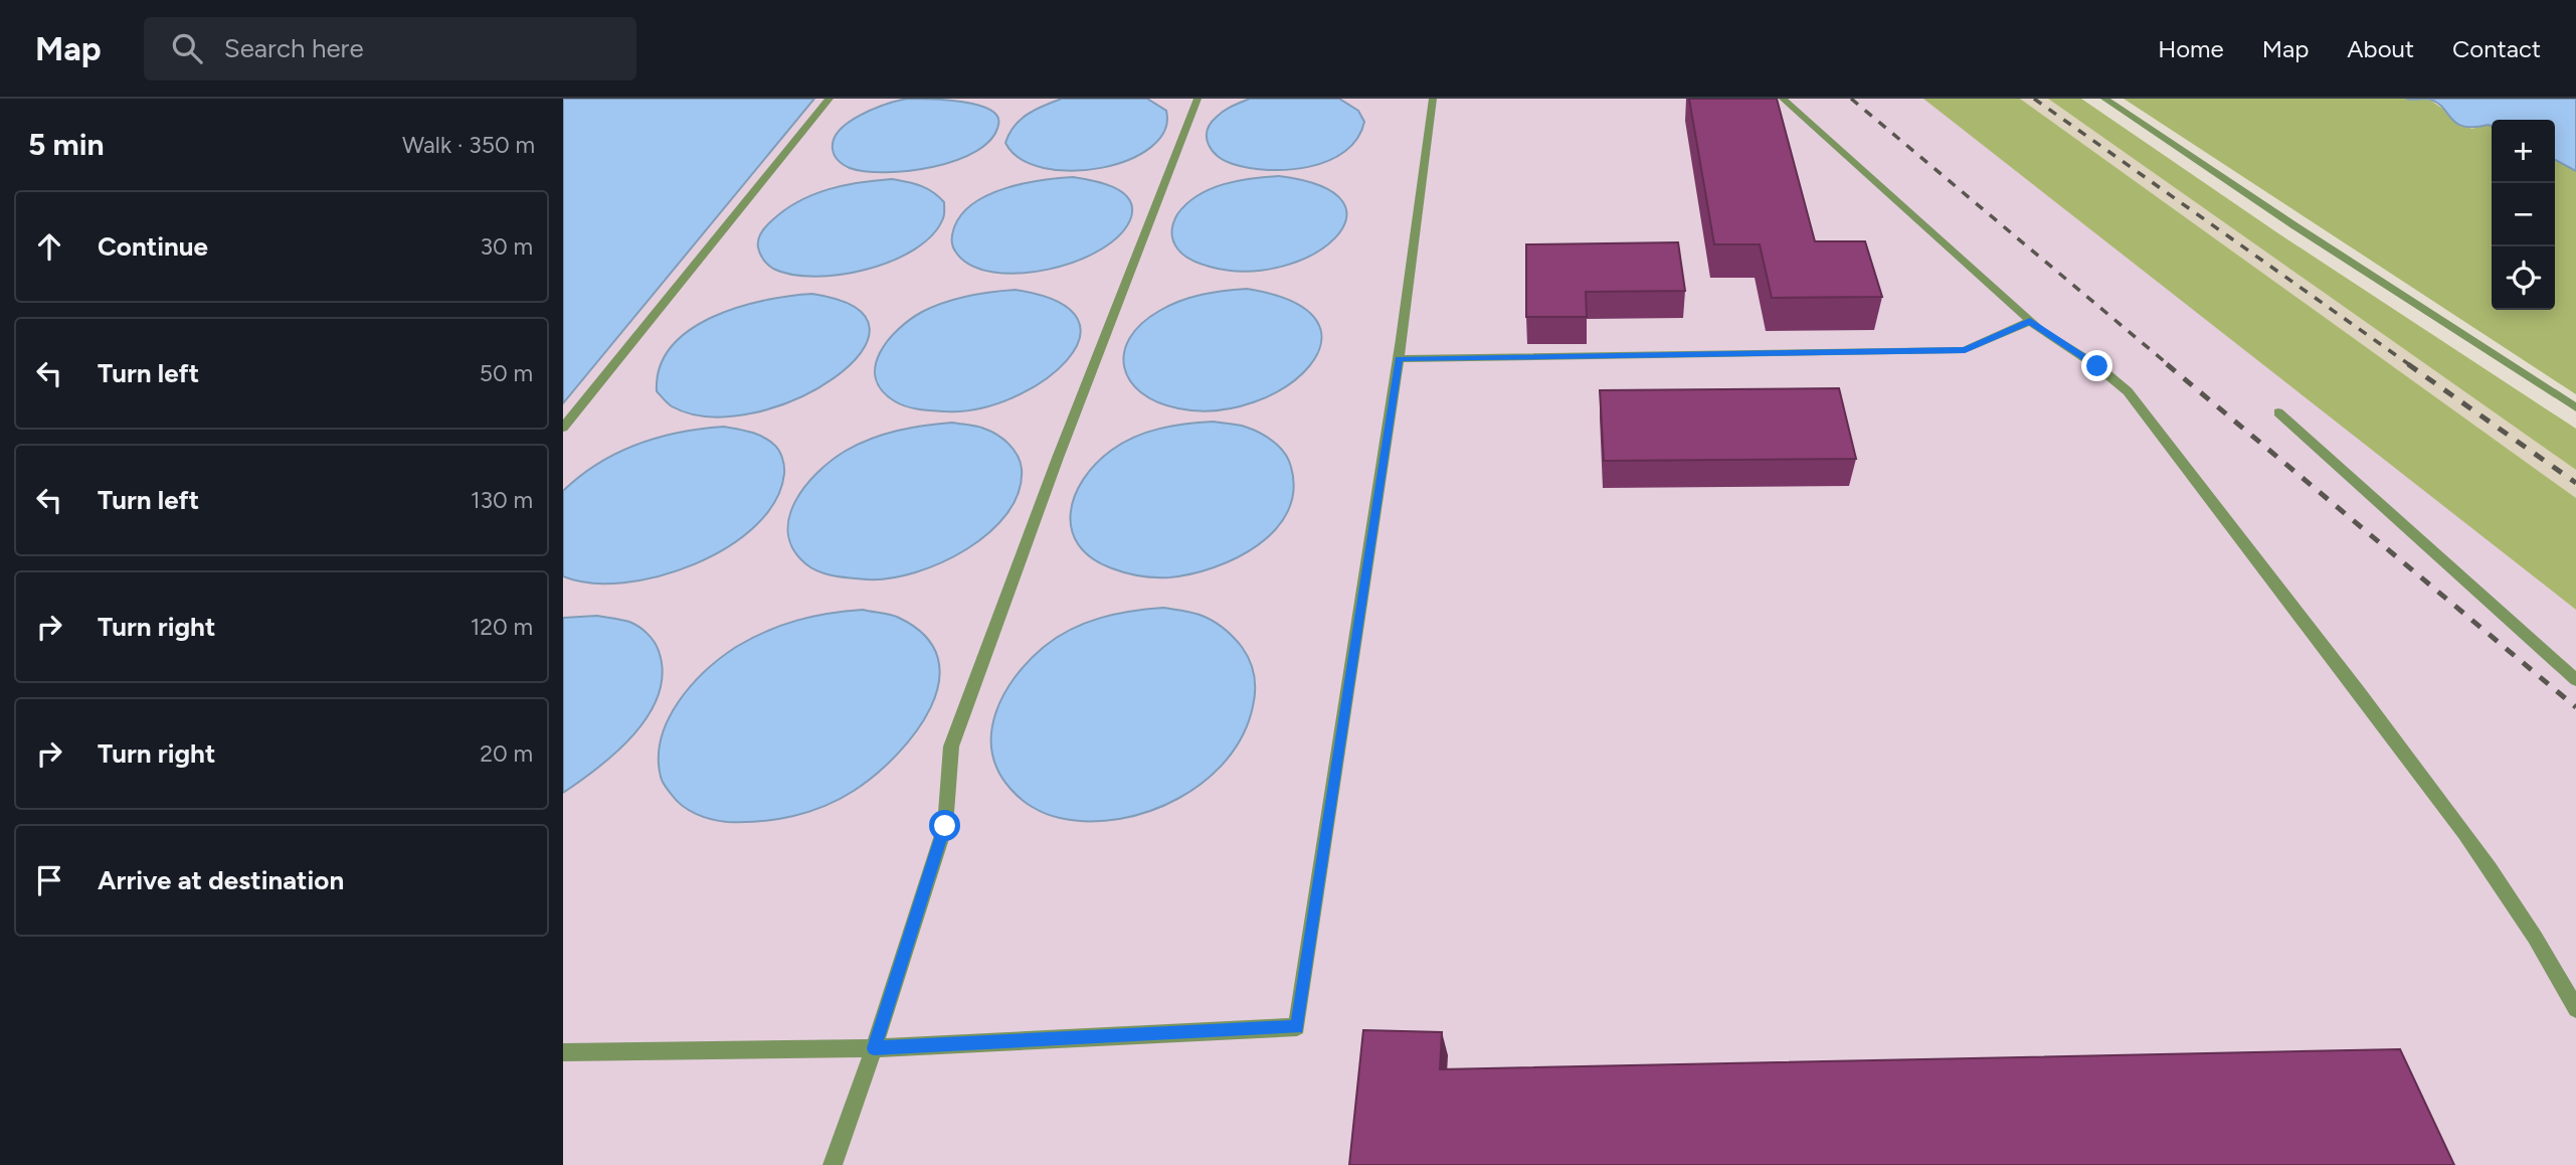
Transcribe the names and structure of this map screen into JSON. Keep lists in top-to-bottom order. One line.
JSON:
{"page":{"header":"Map","search":"Search here","nav":["Home","Map","About","Contact"],"heading":["5 min","Walk · 350 m"],"map_buttons":["+","−"],"list":[["Continue","30 m"],["Turn left","50 m"],["Turn left","130 m"],["Turn right","120 m"],["Turn right","20 m"],"Arrive at destination"]}}
